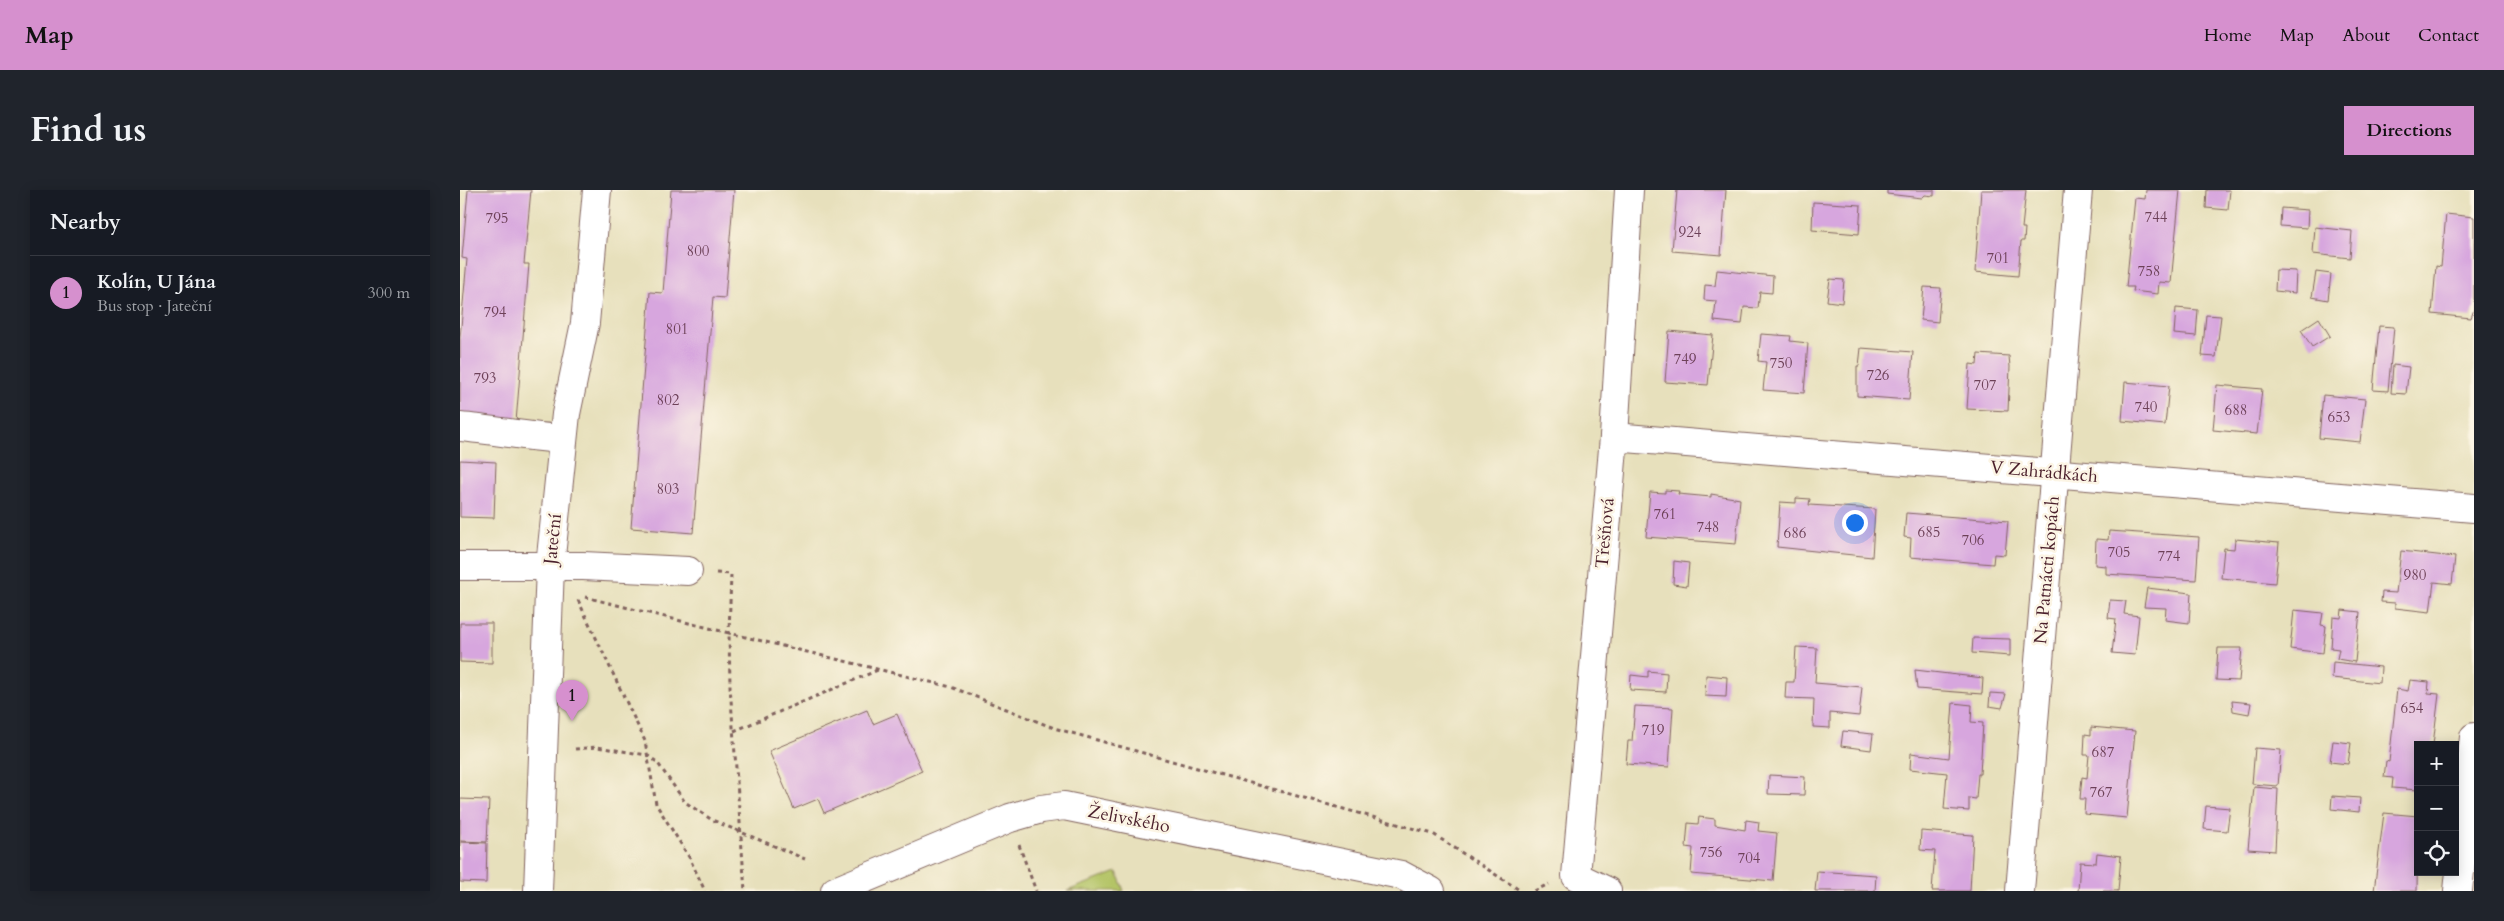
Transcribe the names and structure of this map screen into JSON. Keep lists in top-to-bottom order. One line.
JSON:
{"streets":{"street":["V Zahrádkách","Třešňová","Jateční","Na Patnácti kopách","Želivského"]},"crossings":[["V Zahrádkách","Třešňová"],["V Zahrádkách","Na Patnácti kopách"]],"house_numbers":["744","795","924","800","701","758","794","801","749","750","726","793","707","802","740","688","653","803","761","748","685","686","706","705","774","980","654","719","687","767","756","704"],"page":{"header":"Map","nav":["Home","Map","About","Contact"],"title":"Find us","buttons":"Directions","heading":"Nearby","list":[{"mark":"1","name":"Kolín, U Jána","note":"Bus stop · Jateční","value":"300 m"}],"pins":"1","map_buttons":["+","−"]}}
